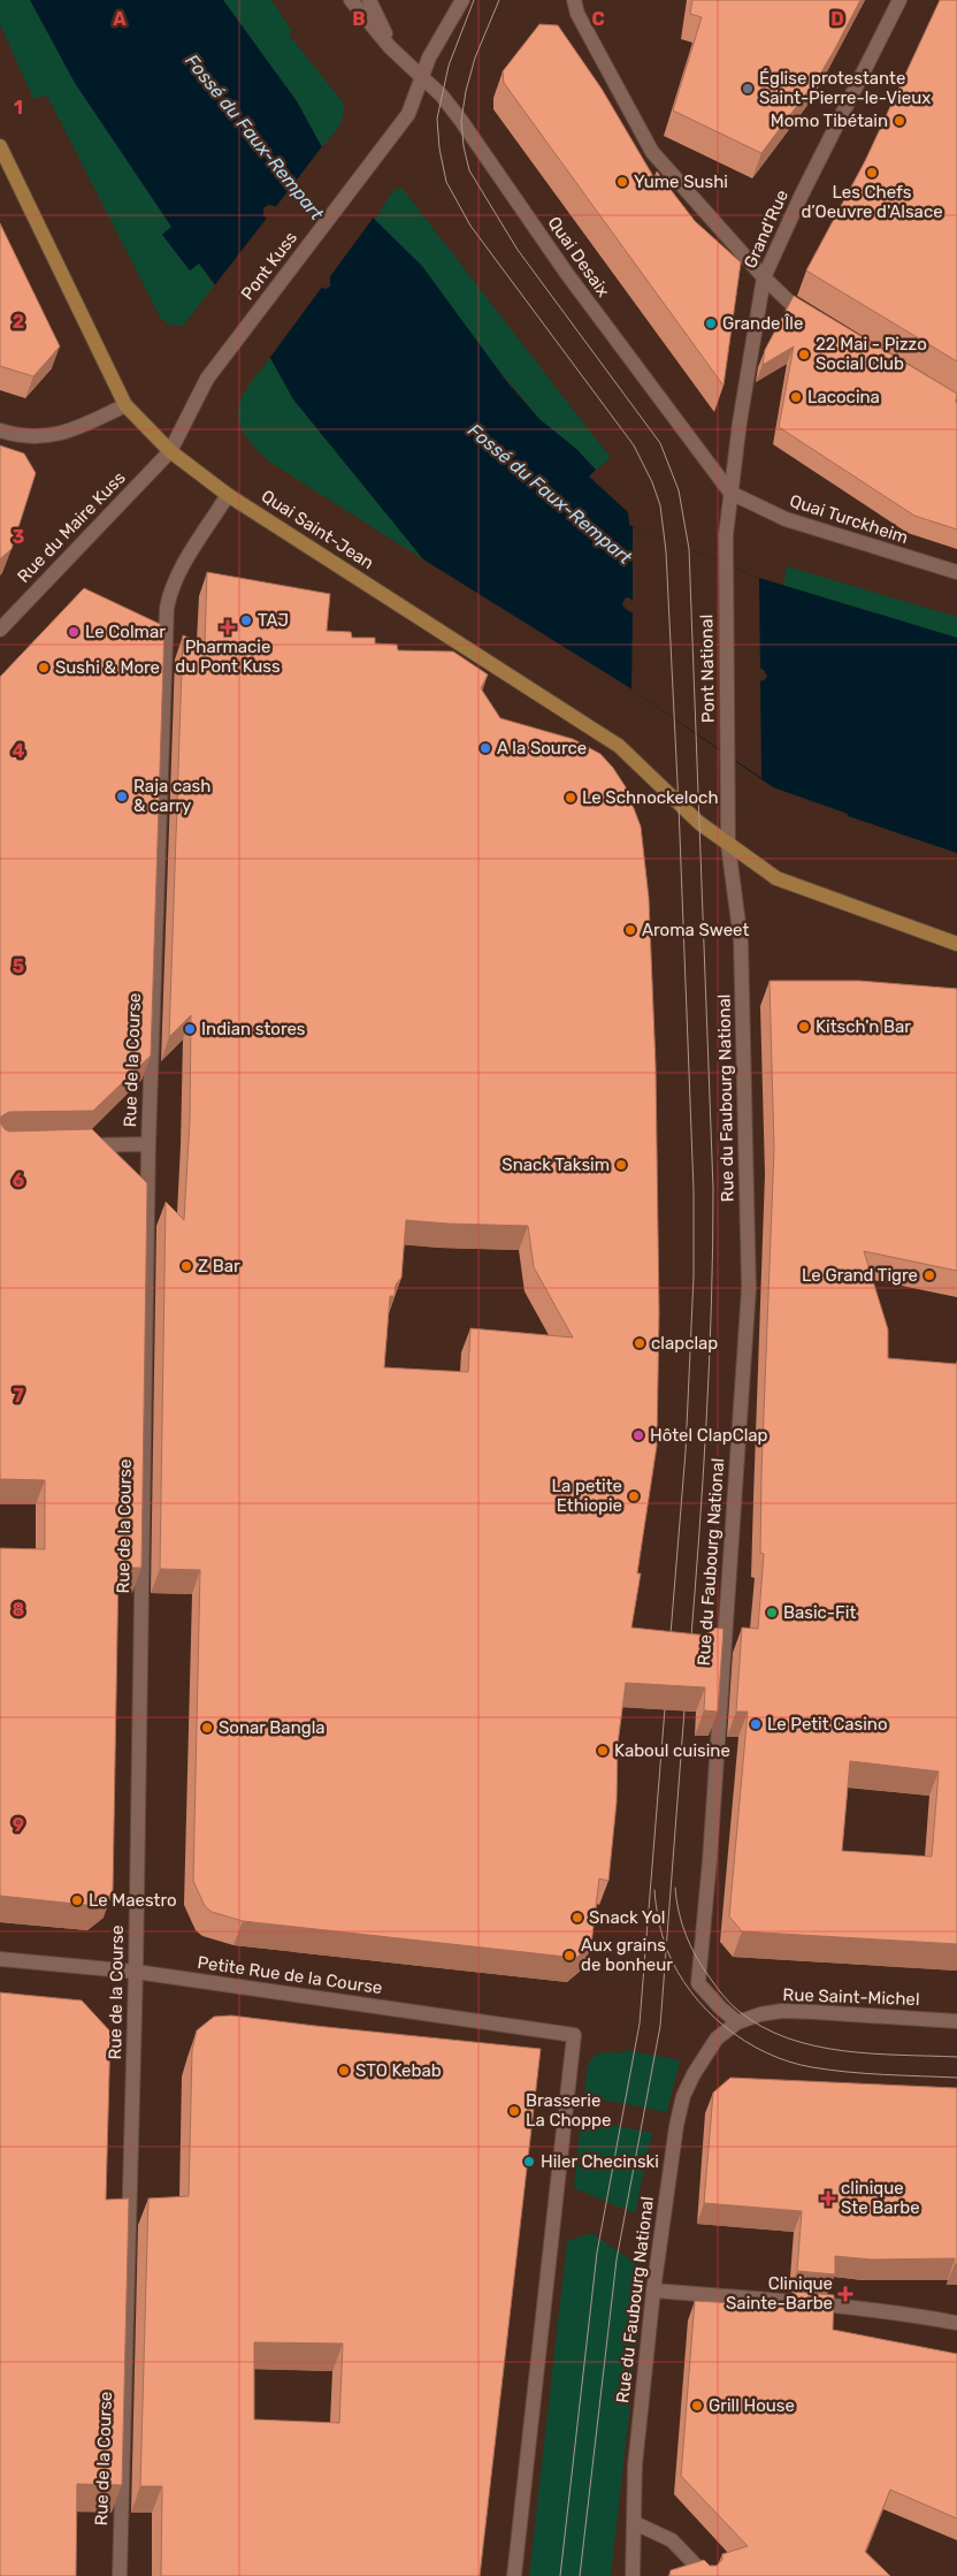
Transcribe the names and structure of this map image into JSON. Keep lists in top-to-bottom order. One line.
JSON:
{"streets":{"street":["Grand'Rue","Quai Desaix","Pont Kuss","Quai Turckheim","Rue du Maire Kuss","Quai Saint-Jean","Pont National","Rue de la Course","Rue du Faubourg National","Petite Rue de la Course","Rue Saint-Michel"]},"crossings":[["Grand'Rue","Quai Desaix"],["Grand'Rue","Quai Turckheim"],["Grand'Rue","Pont National"],["Quai Desaix","Pont Kuss"],["Quai Desaix","Quai Turckheim"],["Quai Desaix","Pont National"],["Pont Kuss","Rue du Maire Kuss"],["Pont Kuss","Quai Saint-Jean"],["Quai Turckheim","Pont National"],["Rue du Maire Kuss","Quai Saint-Jean"],["Quai Saint-Jean","Pont National"],["Quai Saint-Jean","Rue de la Course"],["Quai Saint-Jean","Rue du Faubourg National"],["Pont National","Rue du Faubourg National"],["Rue de la Course","Petite Rue de la Course"],["Rue du Faubourg National","Rue Saint-Michel"]],"water":["Fossé du Faux-Rempart"],"places":{"other":["Église protestante Saint-Pierre-le-Vieux","Momo Tibétain","Les Chefs d’Oeuvre d'Alsace","Yume Sushi","Grande Île","22 Mai - Pizzo Social Club","Lacocina","TAJ","Le Colmar","Sushi & More","A la Source","Raja cash & carry","Le Schnockeloch","Aroma Sweet","Kitsch'n Bar","Indian stores","Snack Taksim","Z Bar","Le Grand Tigre","clapclap","Hôtel ClapClap","La petite Ethiopie","Basic-Fit","Le Petit Casino","Sonar Bangla","Kaboul cuisine","Le Maestro","Snack Yol","Aux grains de bonheur","STO Kebab","Brasserie La Choppe","Hiler Checinski","Grill House"],"health":["Pharmacie du Pont Kuss","clinique Ste Barbe","Clinique Sainte-Barbe"]},"grid":{"columns":["A","B","C","D"],"rows":["1","2","3","4","5","6","7","8","9"]}}
